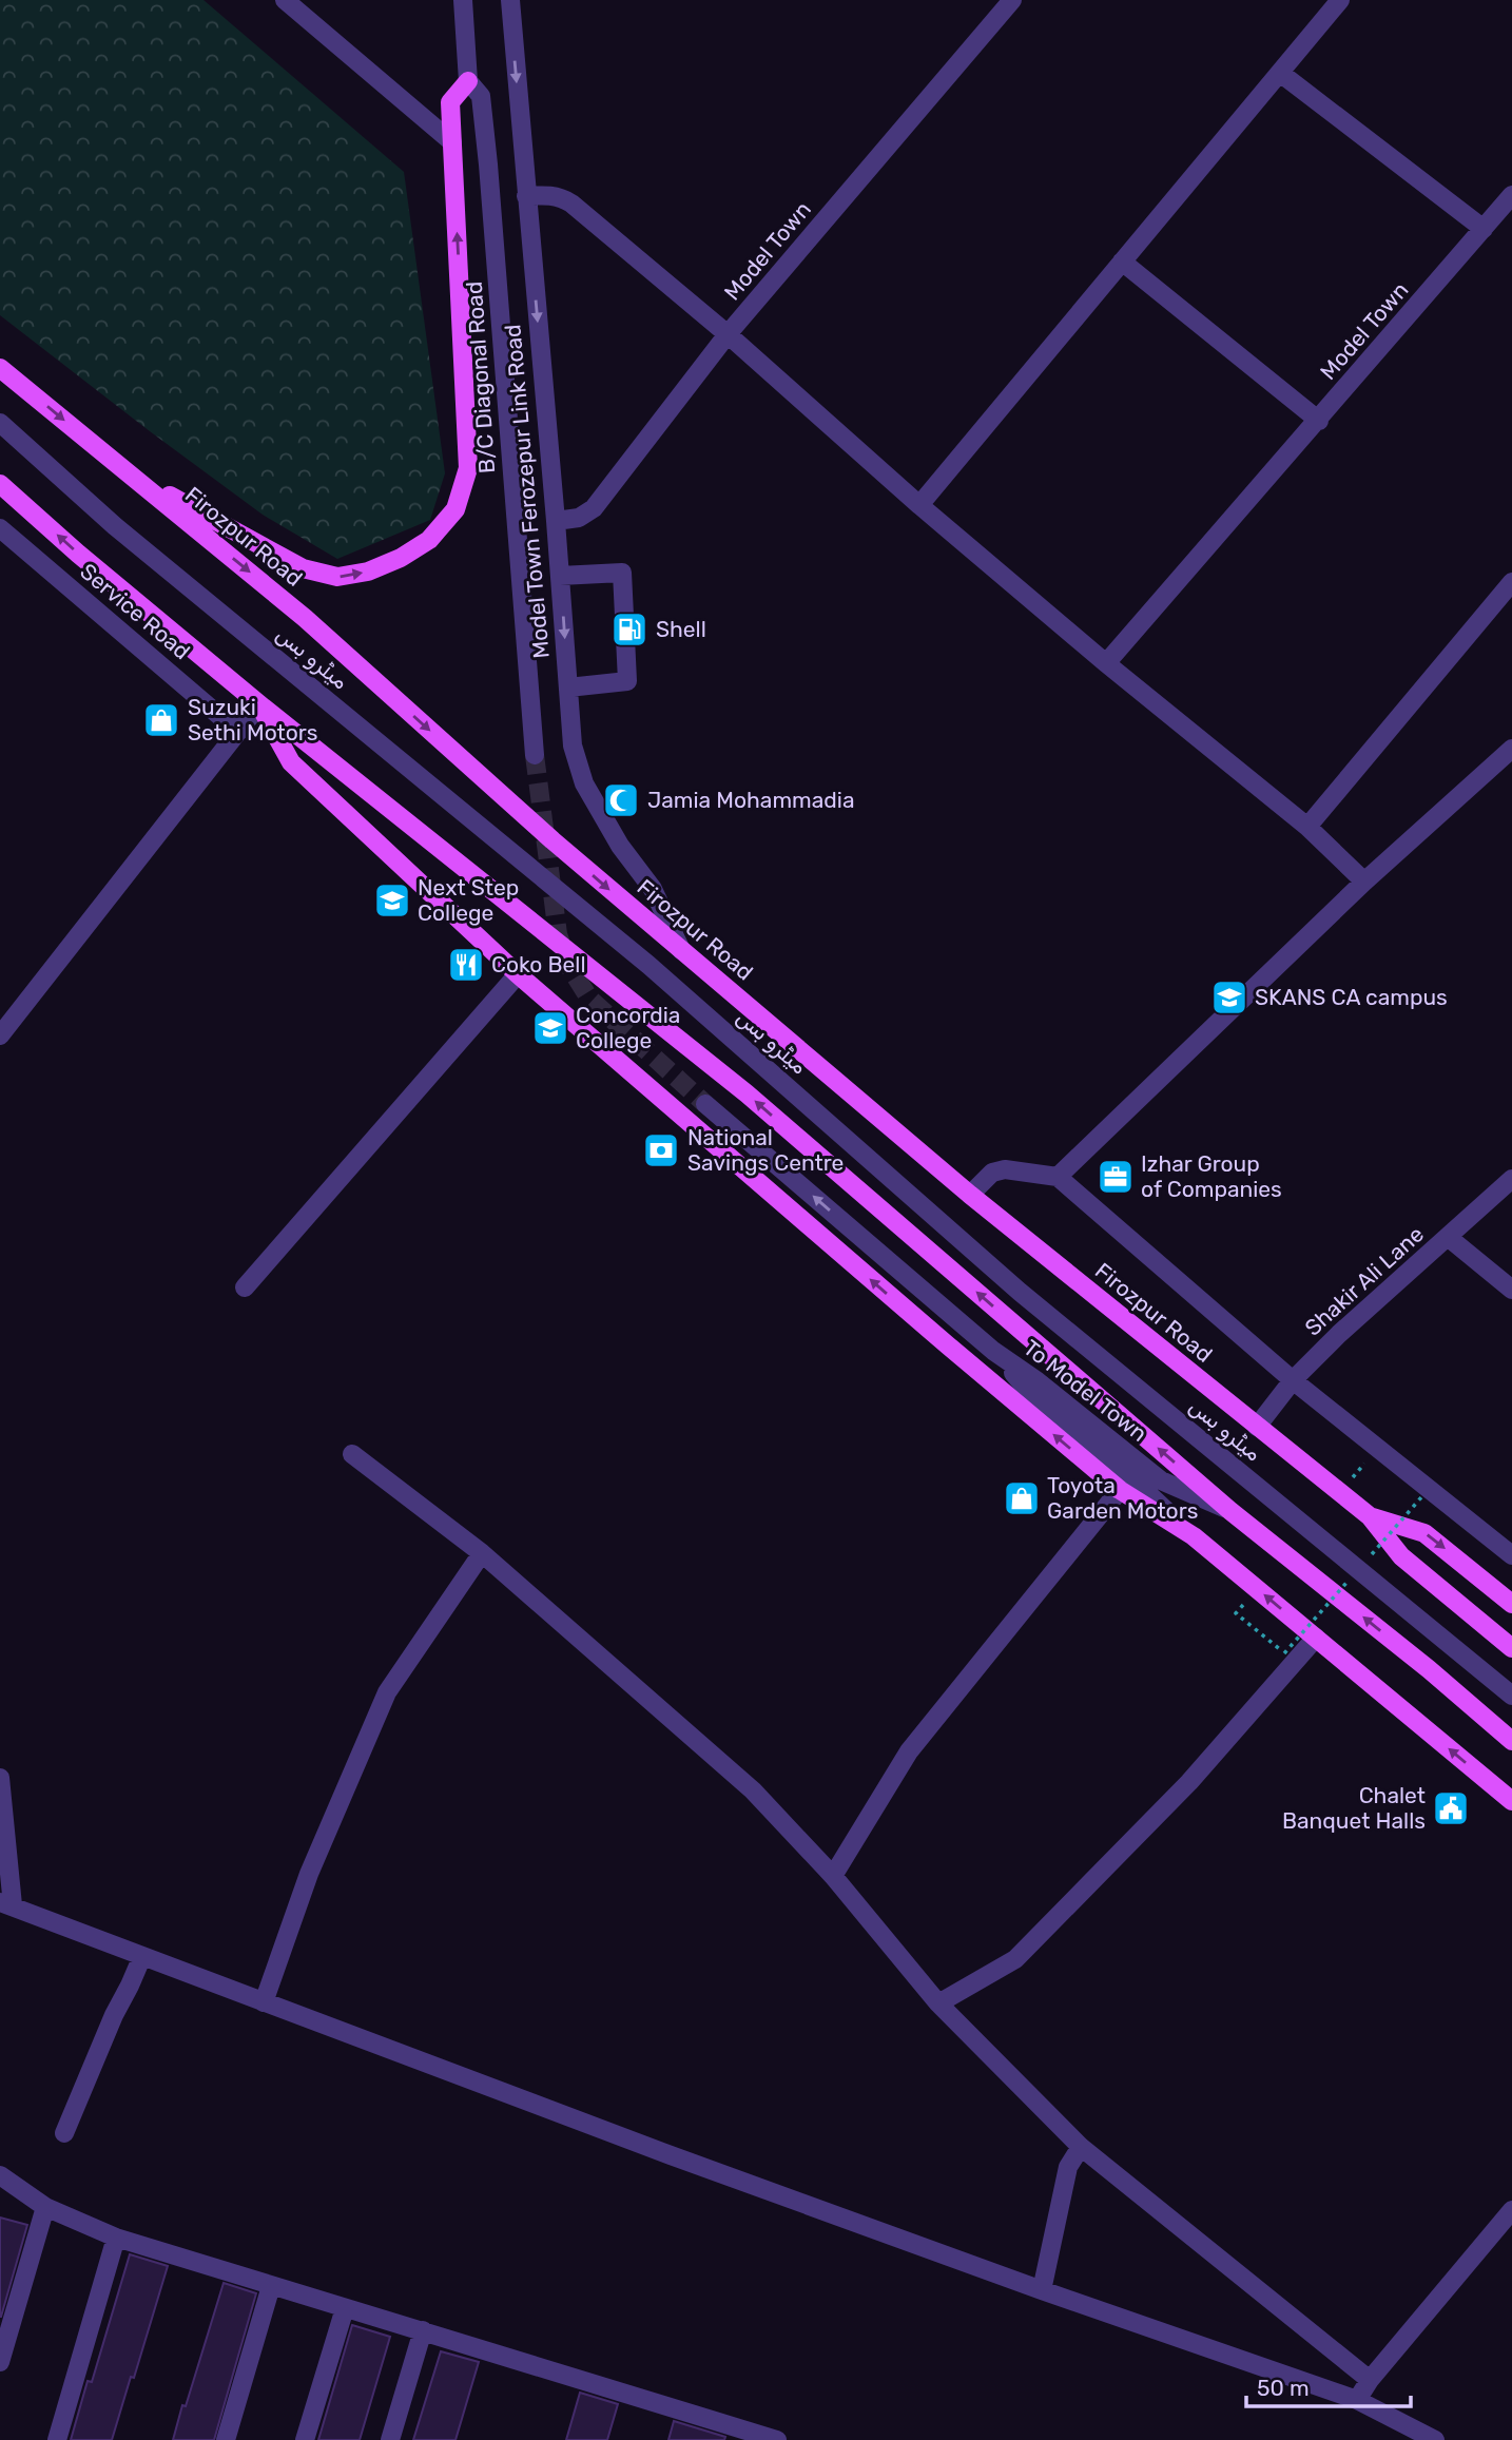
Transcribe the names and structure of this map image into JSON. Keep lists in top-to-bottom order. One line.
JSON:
{"streets":{"main road":["Firozpur Road"],"street":["Model Town","B/C Diagonal Road","Model Town Ferozepur Link Road","Service Road","میٹرو بس","Shakir Ali Lane","To Model Town"]},"crossings":[["Model Town","Model Town Ferozepur Link Road"],["Model Town Ferozepur Link Road","Firozpur Road"],["Firozpur Road","Shakir Ali Lane"]],"one_way":["Model Town Ferozepur Link Road"],"places":{"fuel station":["Shell"],"shop":["Suzuki Sethi Motors","Toyota Garden Motors"],"mosque":["Jamia Mohammadia"],"school or university":["Next Step College","SKANS CA campus","Concordia College"],"restaurant":["Coko Bell"],"bank":["National Savings Centre"],"office":["Izhar Group of Companies"],"public building":["Chalet Banquet Halls"]},"scale_bar":"50 m"}
